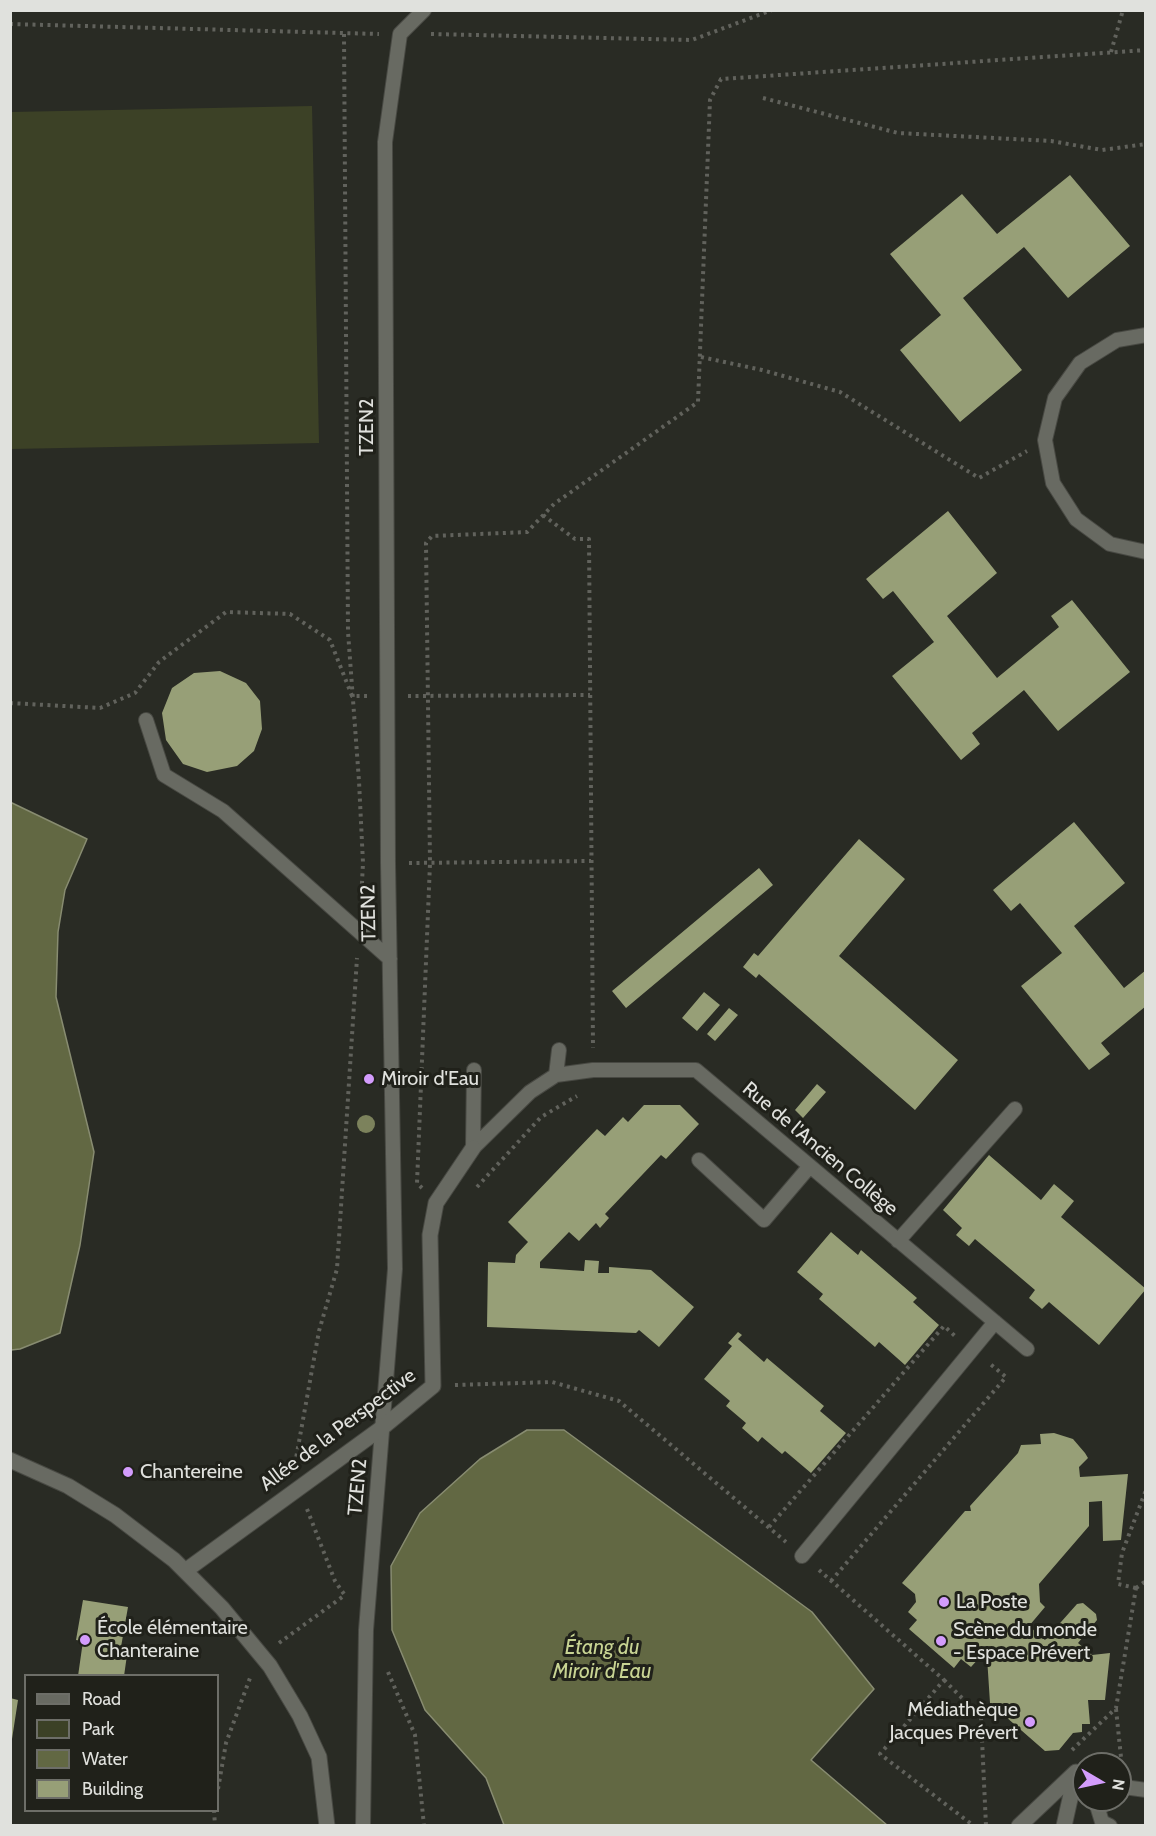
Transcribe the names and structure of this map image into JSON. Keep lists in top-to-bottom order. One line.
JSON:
{"streets":{"street":["Allée de la Perspective"],"lane":["TZEN2","Rue de l'Ancien Collège"]},"crossings":[["TZEN2","Allée de la Perspective"],["Rue de l'Ancien Collège","Allée de la Perspective"]],"water":["Étang du Miroir d'Eau"],"places":["Miroir d'Eau","Chantereine","La Poste","École élémentaire Chanteraine","Scène du monde - Espace Prévert","Médiathèque Jacques Prévert"],"legend":["Road","Park","Water","Building"],"north":"right"}
